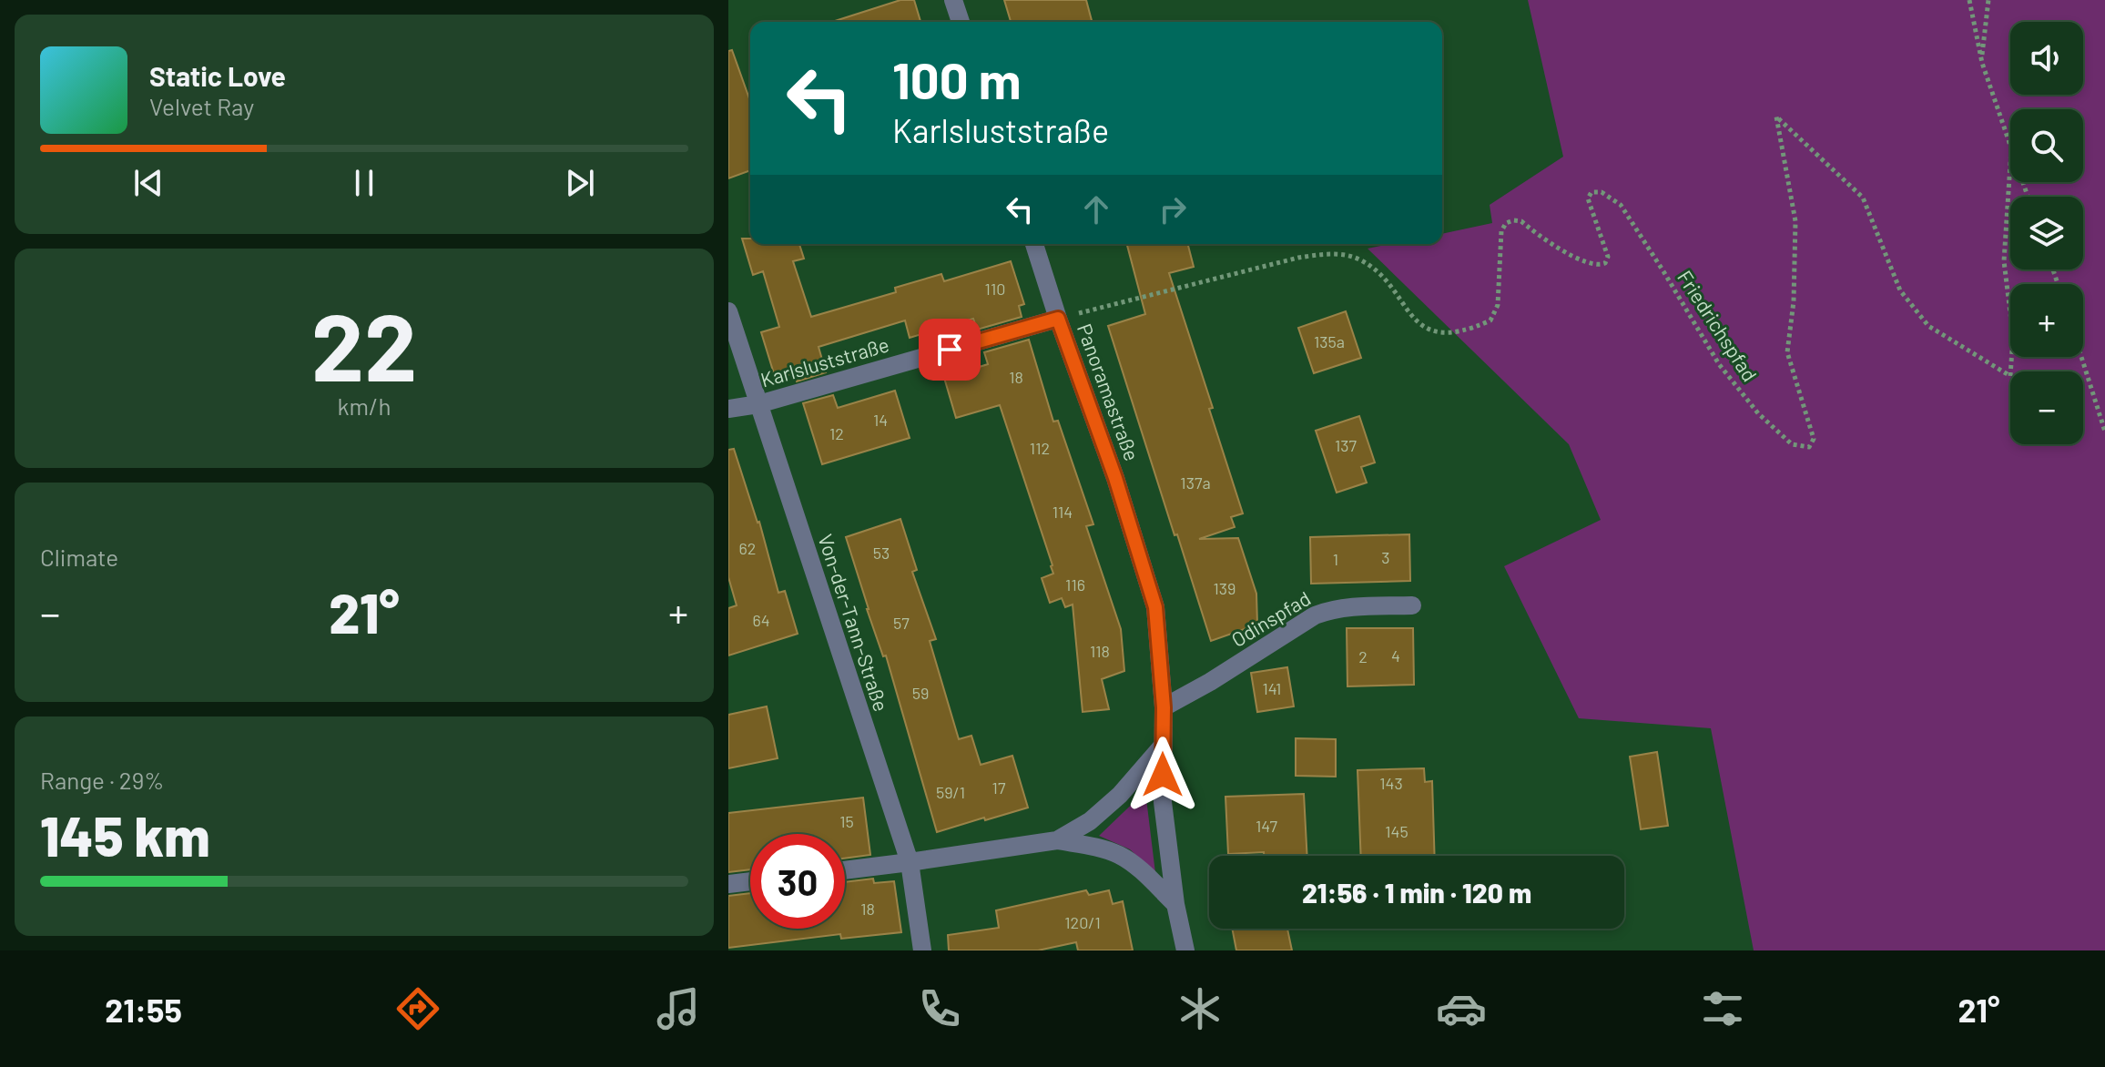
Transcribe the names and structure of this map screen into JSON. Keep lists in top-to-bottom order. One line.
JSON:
{"streets":{"street":["Karlsluststraße","Panoramastraße","Odinspfad","Von-der-Tann-Straße"],"path":["Friedrichspfad"]},"crossings":[["Karlsluststraße","Panoramastraße"],["Karlsluststraße","Von-der-Tann-Straße"],["Panoramastraße","Odinspfad"]],"house_numbers":["110","135a","18","14","12","137","112","137a","114","62","53","3","1","116","139","64","57","118","4","2","141","59","143","17","59/1","15","147","145","18","120/1"],"page":{"map_buttons":["+","−"],"turn":["100 m","Karlsluststraße"],"song":["Static Love","Velvet Ray"],"tile":[["22","km/h"],"Climate",["Range · 29%","145 km"]],"heat":["−","21°","+"],"limit":"30","trip":"21:56 · 1 min · 120 m","tabs":["21:55","21°"]}}
